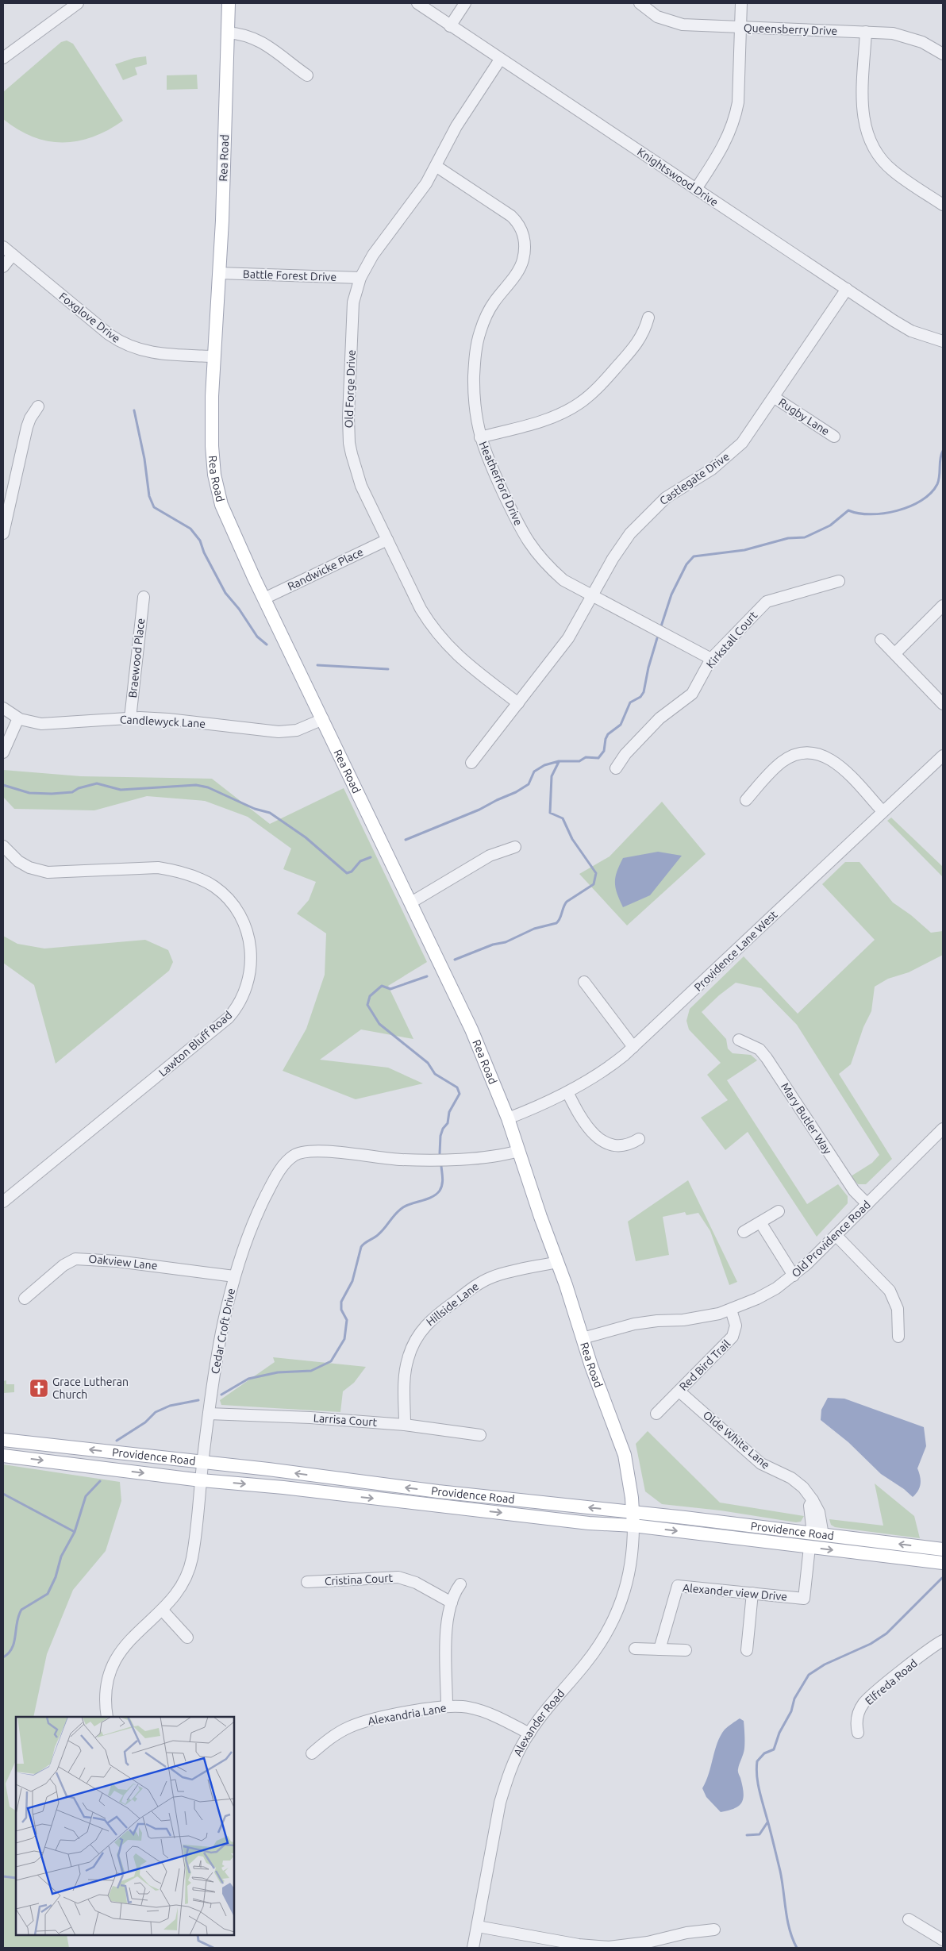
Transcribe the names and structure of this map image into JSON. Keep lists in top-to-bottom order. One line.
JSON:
{"streets":{"main road":["Rea Road","Providence Road"],"street":["Queensberry Drive","Knightswood Drive","Battle Forest Drive","Foxglove Drive","Old Forge Drive","Rugby Lane","Castlegate Drive","Heatherford Drive","Randwicke Place","Kirkstall Court","Braewood Place","Candlewyck Lane","Providence Lane West","Lawton Bluff Road","Mary Butler Way","Old Providence Road","Oakview Lane","Hillside Lane","Cedar Croft Drive","Red Bird Trail","Larrisa Court","Olde White Lane","Cristina Court","Alexander view Drive","Elfreda Road","Alexandria Lane","Alexander Road"]},"crossings":[["Rea Road","Battle Forest Drive"],["Rea Road","Foxglove Drive"],["Rea Road","Randwicke Place"],["Rea Road","Candlewyck Lane"],["Rea Road","Providence Lane West"],["Rea Road","Old Providence Road"],["Rea Road","Hillside Lane"],["Rea Road","Cedar Croft Drive"],["Rea Road","Providence Road"],["Rea Road","Alexander Road"],["Knightswood Drive","Old Forge Drive"],["Knightswood Drive","Castlegate Drive"],["Battle Forest Drive","Old Forge Drive"],["Old Forge Drive","Castlegate Drive"],["Old Forge Drive","Heatherford Drive"],["Old Forge Drive","Randwicke Place"],["Rugby Lane","Castlegate Drive"],["Castlegate Drive","Heatherford Drive"],["Heatherford Drive","Kirkstall Court"],["Braewood Place","Candlewyck Lane"],["Mary Butler Way","Old Providence Road"],["Old Providence Road","Red Bird Trail"],["Oakview Lane","Cedar Croft Drive"],["Hillside Lane","Larrisa Court"],["Cedar Croft Drive","Larrisa Court"],["Cedar Croft Drive","Providence Road"],["Red Bird Trail","Olde White Lane"],["Olde White Lane","Providence Road"],["Providence Road","Alexander view Drive"],["Providence Road","Alexander Road"],["Alexandria Lane","Alexander Road"]],"places":{"church":["Grace Lutheran Church"]}}
